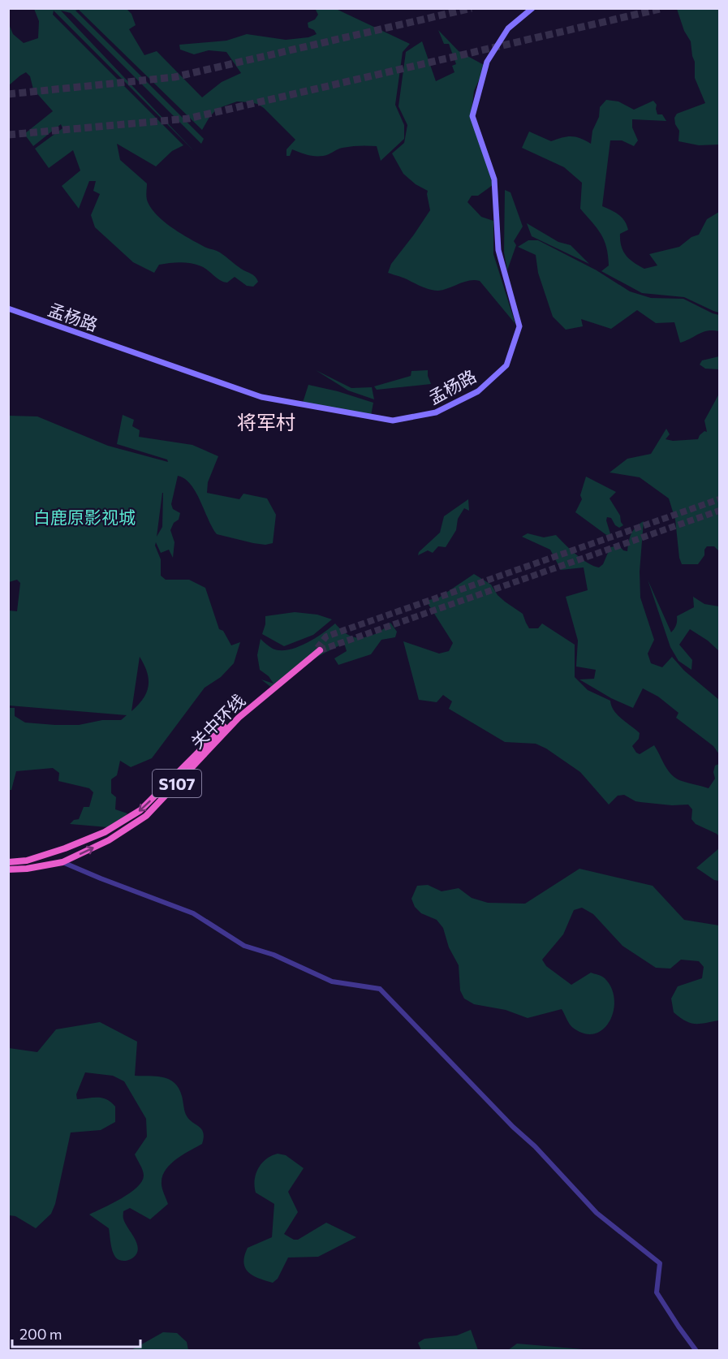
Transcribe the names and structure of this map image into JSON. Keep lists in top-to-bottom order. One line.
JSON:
{"streets":{"highway":["关中环线","S107"],"main road":["孟杨路"]},"districts":["将军村"],"parks":["白鹿原影视城"],"scale_bar":"200 m"}
